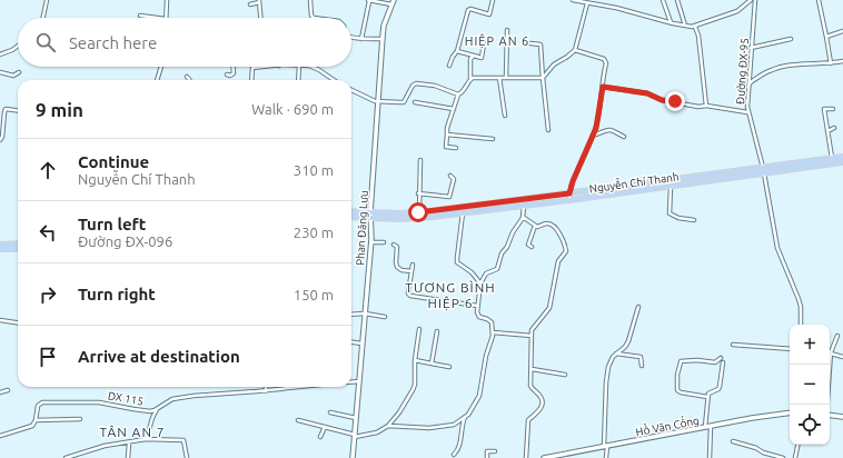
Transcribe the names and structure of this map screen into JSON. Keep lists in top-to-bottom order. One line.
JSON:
{"streets":{"main road":["Nguyễn Chí Thanh"],"street":["Đường ĐX-95","Phan Đăng Lưu","DX 115","Hồ Văn Cống"]},"crossings":[["Đường ĐX-95","Nguyễn Chí Thanh"],["Nguyễn Chí Thanh","Phan Đăng Lưu"]],"districts":["HIỆP AN 6","TƯƠNG BÌNH HIỆP 6","TÂN AN 7"],"page":{"search":"Search here","heading":["9 min","Walk · 690 m"],"list":[["Continue","Nguyễn Chí Thanh","310 m"],["Turn left","Đường ĐX-096","230 m"],["Turn right","150 m"],"Arrive at destination"],"map_buttons":["+","−"]}}
